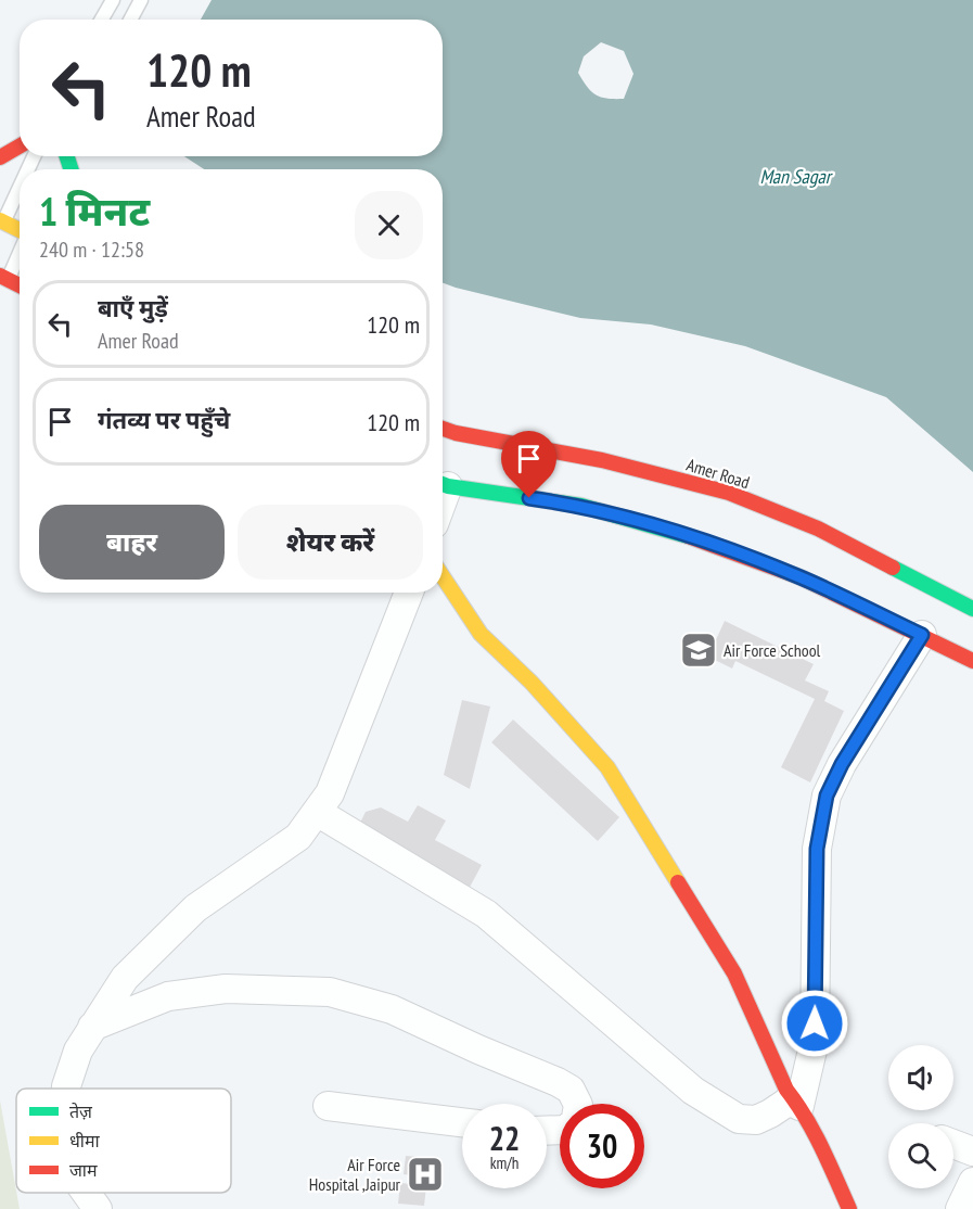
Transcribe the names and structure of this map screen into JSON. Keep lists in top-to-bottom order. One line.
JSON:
{"streets":{"main road":["Amer Road"]},"water":["Man Sagar"],"places":{"school or university":["Air Force School"],"hospital":["Air Force Hospital ,Jaipur"]},"legend":["तेज़","धीमा","जाम"],"page":{"turn":["120 m","Amer Road"],"heading":["1 मिनट","240 m · 12:58"],"list":[{"name":"बाएँ मुड़ें","note":"Amer Road","value":"120 m"},{"name":"गंतव्य पर पहुँचे","value":"120 m"}],"buttons":["बाहर","शेयर करें"],"speed":"22 km/h","limit":"30"}}
